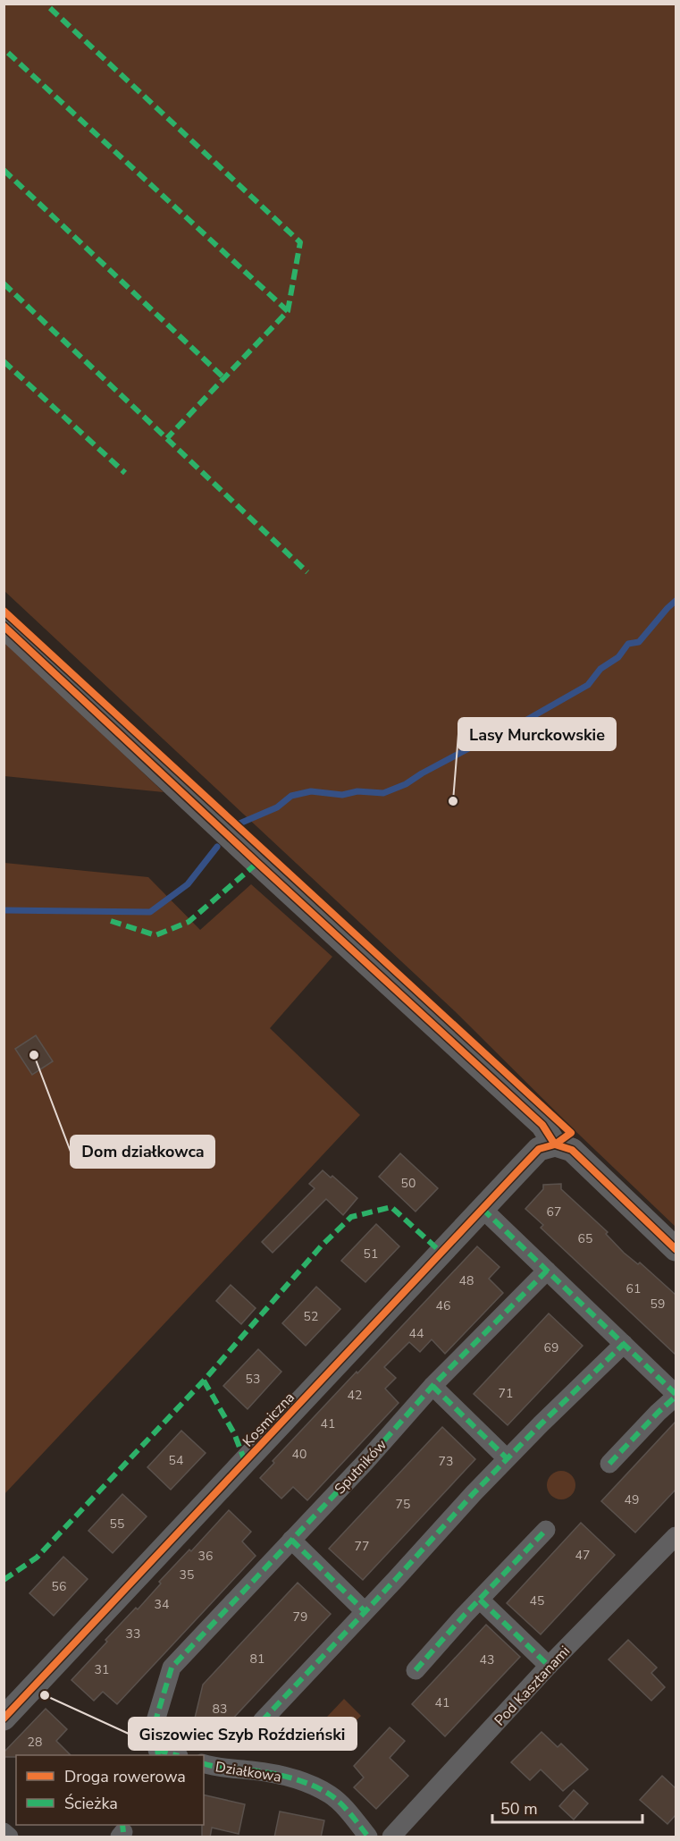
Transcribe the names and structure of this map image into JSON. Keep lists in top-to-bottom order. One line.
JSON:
{"streets":{"street":["Kosmiczna","Sputników","Pod Kasztanami","Działkowa"]},"places":["Lasy Murckowskie","Dom działkowca","Giszowiec Szyb Roździeński"],"house_numbers":["50","67","65","51","48","61","59","46","52","44","69","53","71","42","41","40","54","73","49","75","55","77","47","36","35","56","45","34","79","33","81","43","31","41","83","28"],"legend":["Droga rowerowa","Ścieżka"],"scale_bar":"50 m"}
